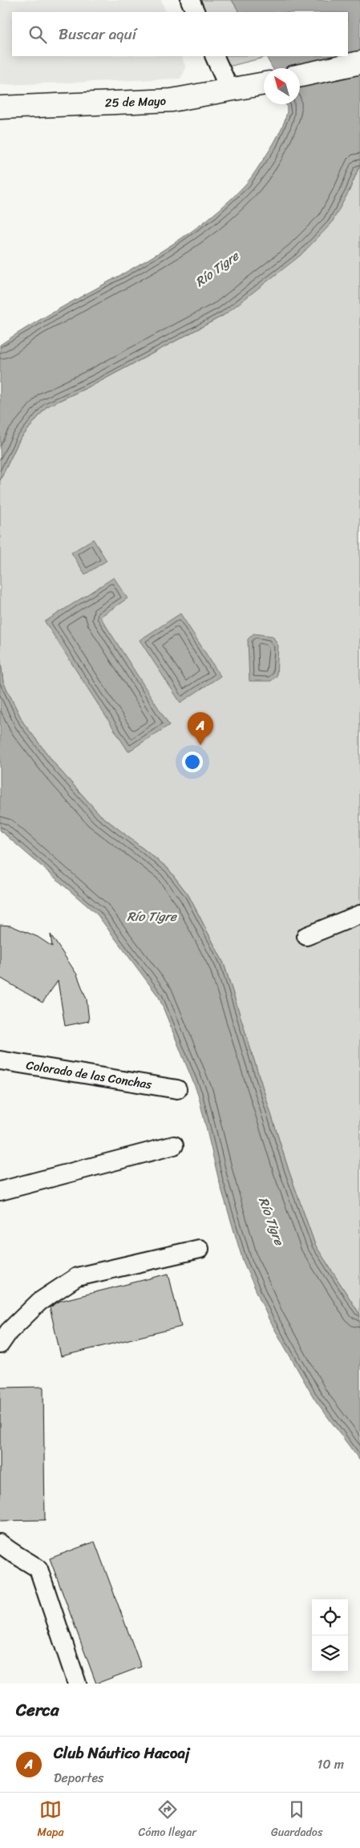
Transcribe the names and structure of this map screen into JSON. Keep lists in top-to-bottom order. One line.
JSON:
{"streets":{"main road":["25 de Mayo"],"street":["Colorado de las Conchas"]},"water":["Río Tigre"],"north":"top left","page":{"search":"Buscar aquí","pins":"A","heading":"Cerca","list":[{"mark":"A","name":"Club Náutico Hacoaj","note":"Deportes","value":"10 m"}],"nav":["Mapa","Cómo llegar","Guardados"]}}
